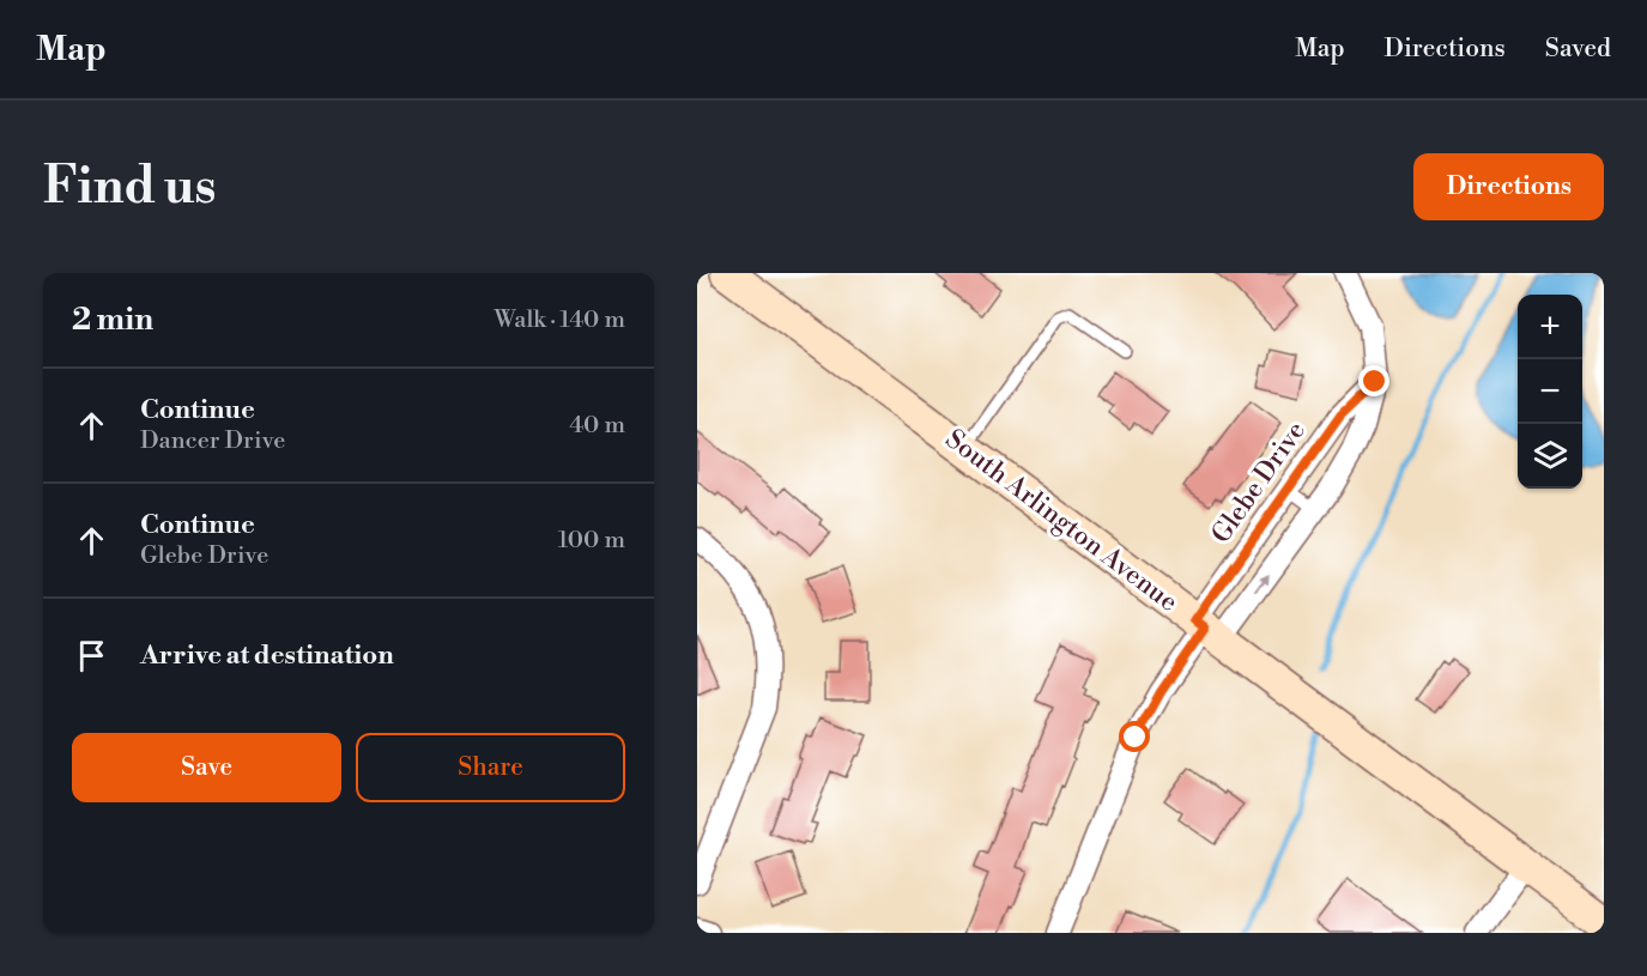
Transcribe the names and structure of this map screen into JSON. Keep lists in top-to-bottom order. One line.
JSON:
{"streets":{"main road":["South Arlington Avenue"],"street":["Glebe Drive"]},"crossings":[["Glebe Drive","South Arlington Avenue"]],"page":{"header":"Map","nav":["Map","Directions","Saved"],"buttons":["Directions",["Save","Share"]],"title":"Find us","heading":["2 min","Walk · 140 m"],"map_buttons":["+","−"],"list":[["Continue","Dancer Drive","40 m"],["Continue","Glebe Drive","100 m"],"Arrive at destination"]}}
